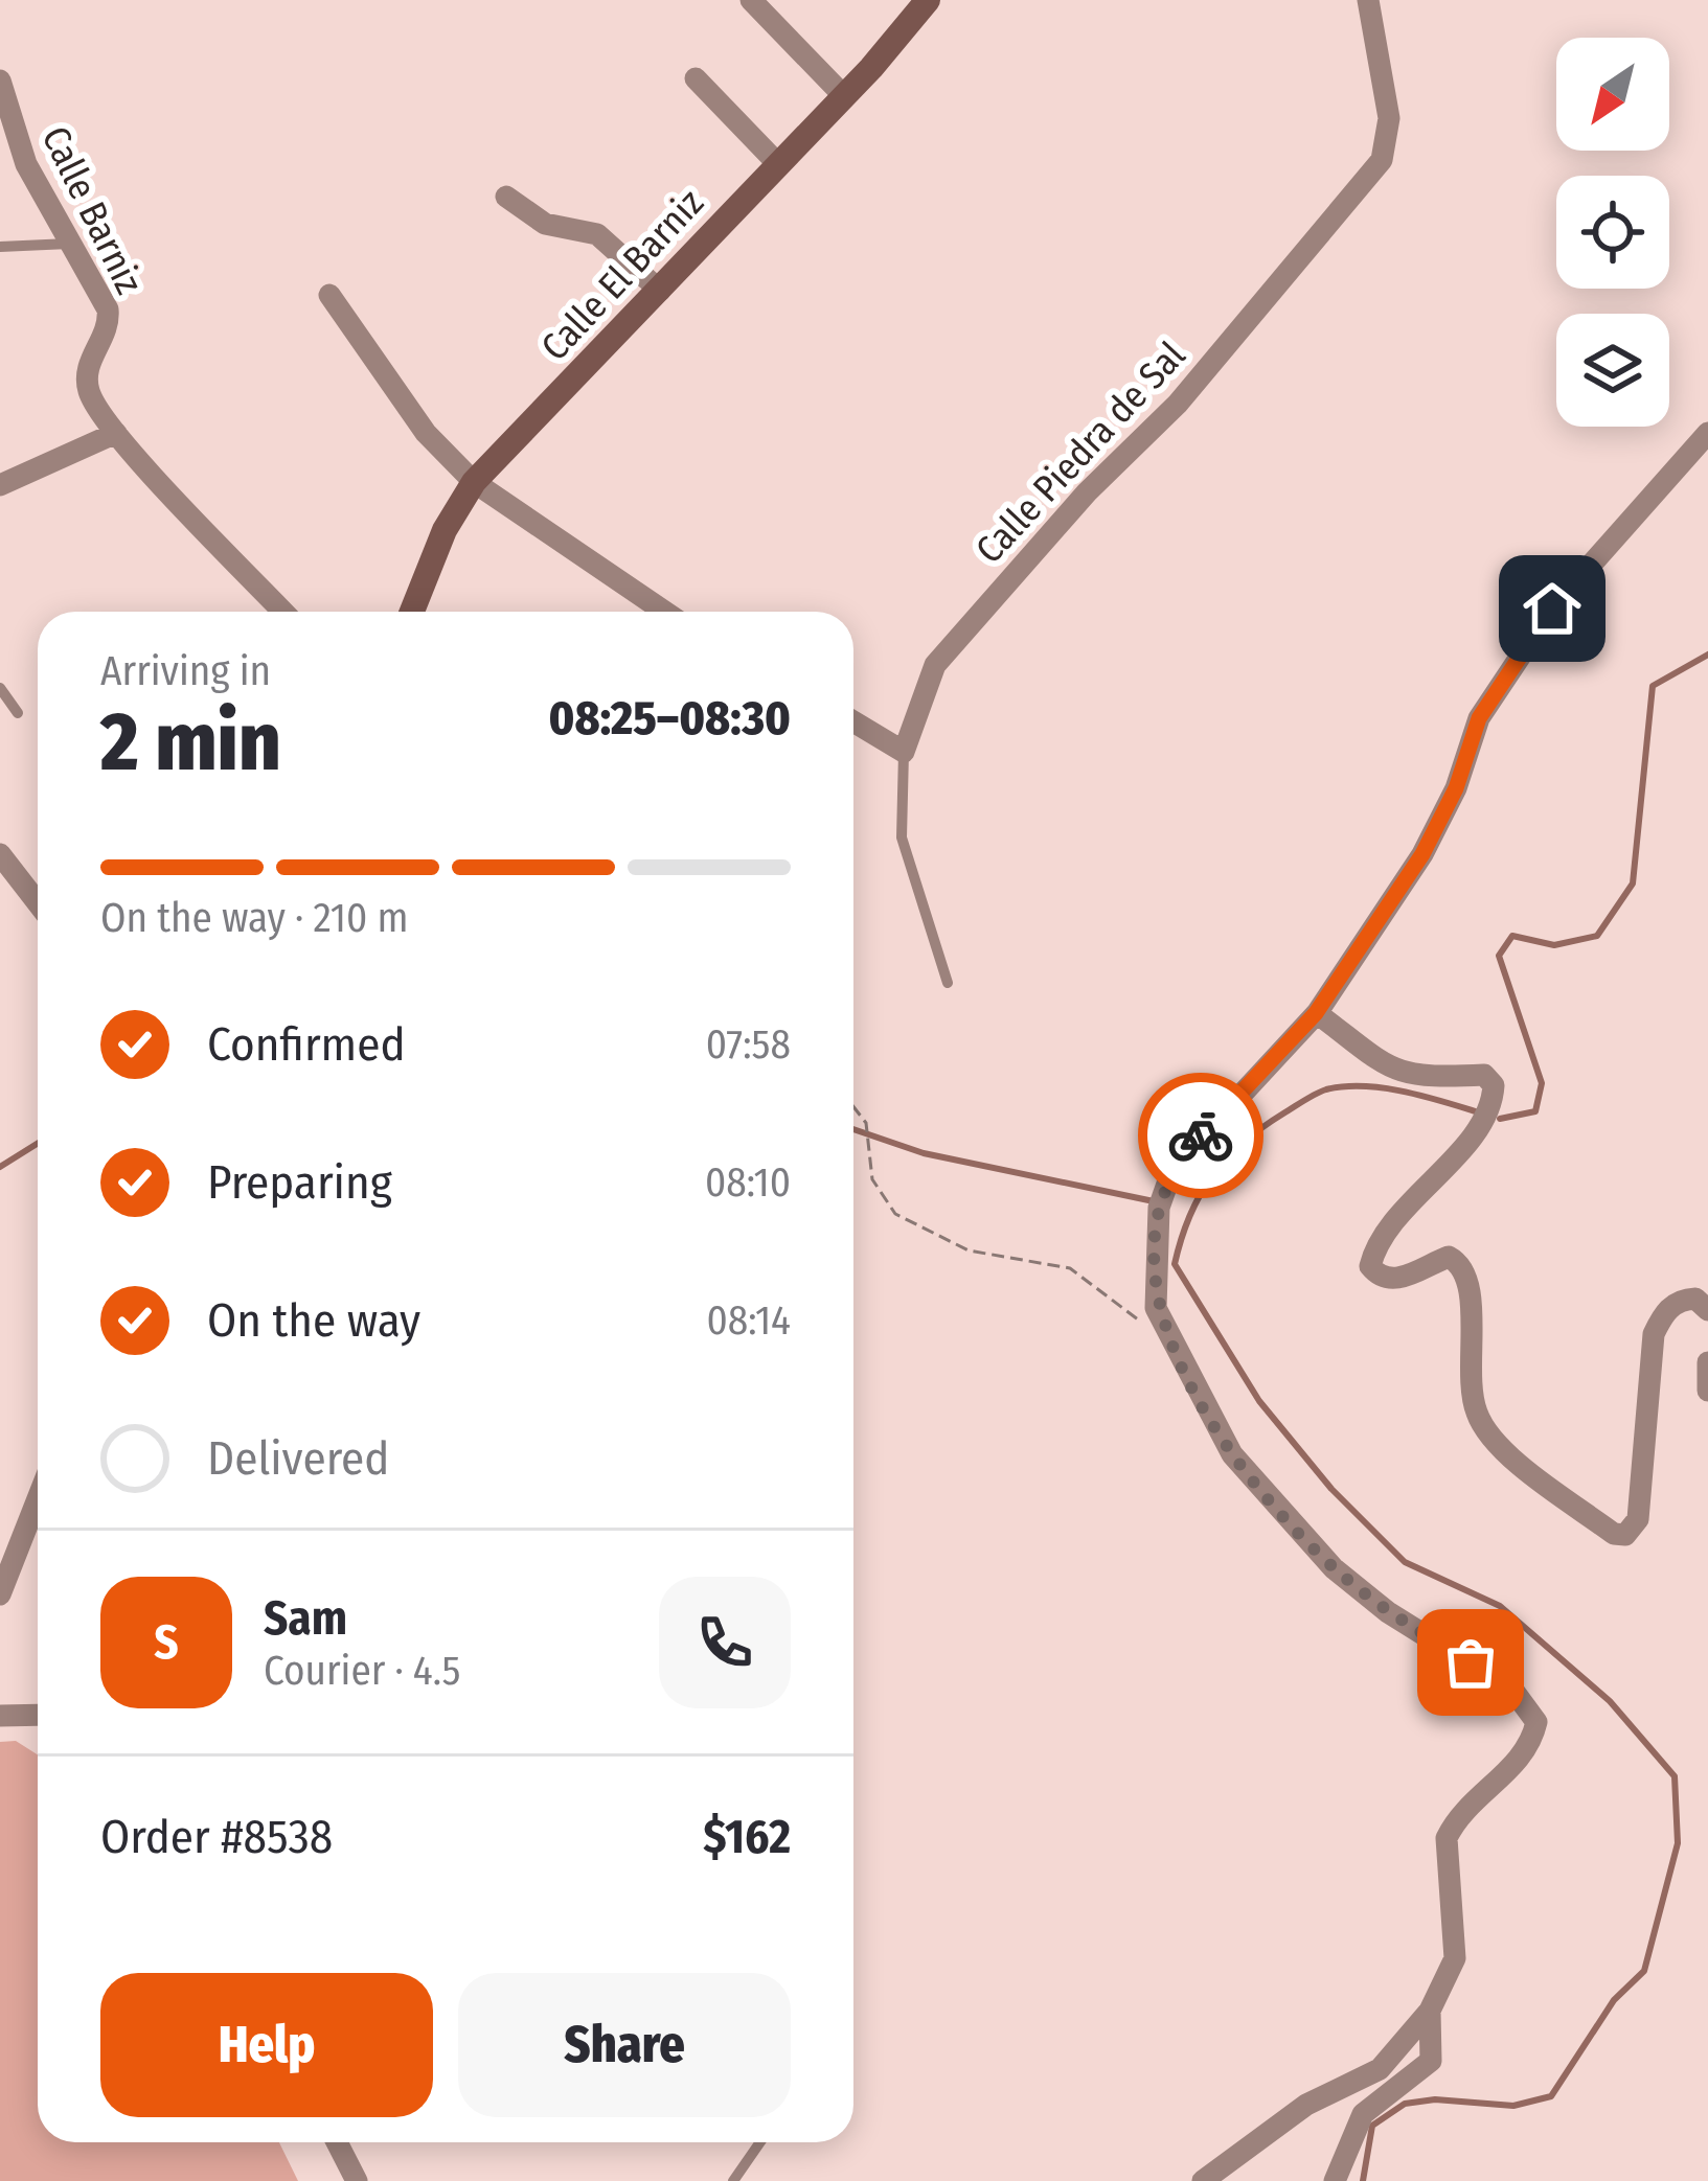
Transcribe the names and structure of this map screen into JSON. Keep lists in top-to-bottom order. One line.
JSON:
{"streets":{"street":["Calle Barniz","Calle El Barniz","Calle Piedra de Sal"]},"north":"bottom left","page":{"heading":["2 min","Arriving in","08:25–08:30"],"panel":["Sam","Courier · 4.5","Order #8538","$162"],"bar":"On the way · 210 m","list":[["Confirmed","07:58"],["Preparing","08:10"],["On the way","08:14"],"Delivered"],"round":"S","buttons":["Help","Share"]}}
